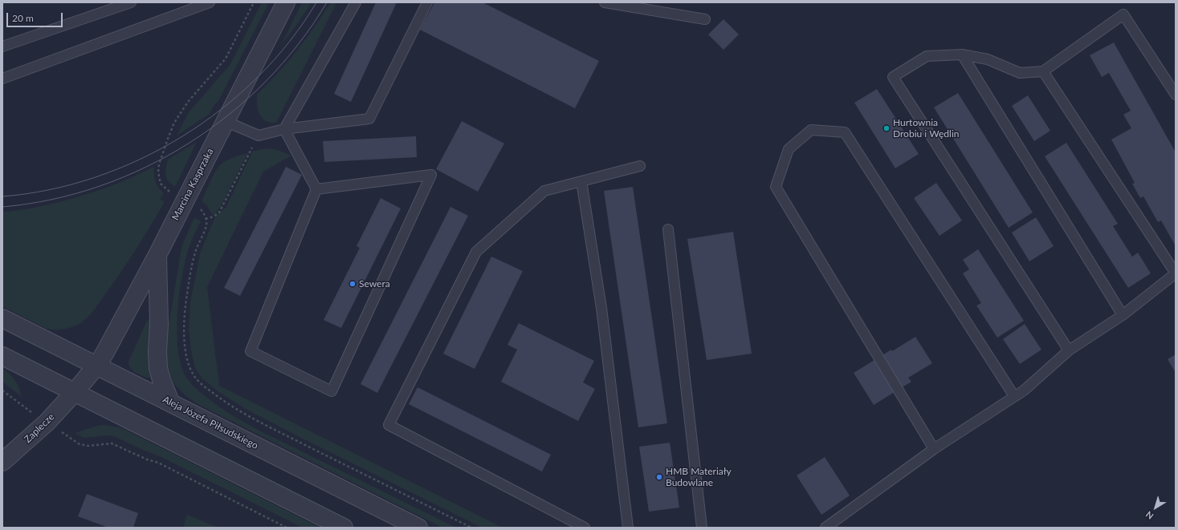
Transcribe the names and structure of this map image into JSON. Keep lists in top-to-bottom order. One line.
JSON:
{"streets":{"street":["Marcina Kasprzaka","Aleja Józefa Piłsudskiego","Zaplecze"]},"crossings":[["Marcina Kasprzaka","Aleja Józefa Piłsudskiego"],["Marcina Kasprzaka","Zaplecze"],["Aleja Józefa Piłsudskiego","Zaplecze"]],"places":["Hurtownia Drobiu i Wędlin","Sewera","HMB Materiały Budowlane"],"scale_bar":"20 m","north":"bottom left"}
